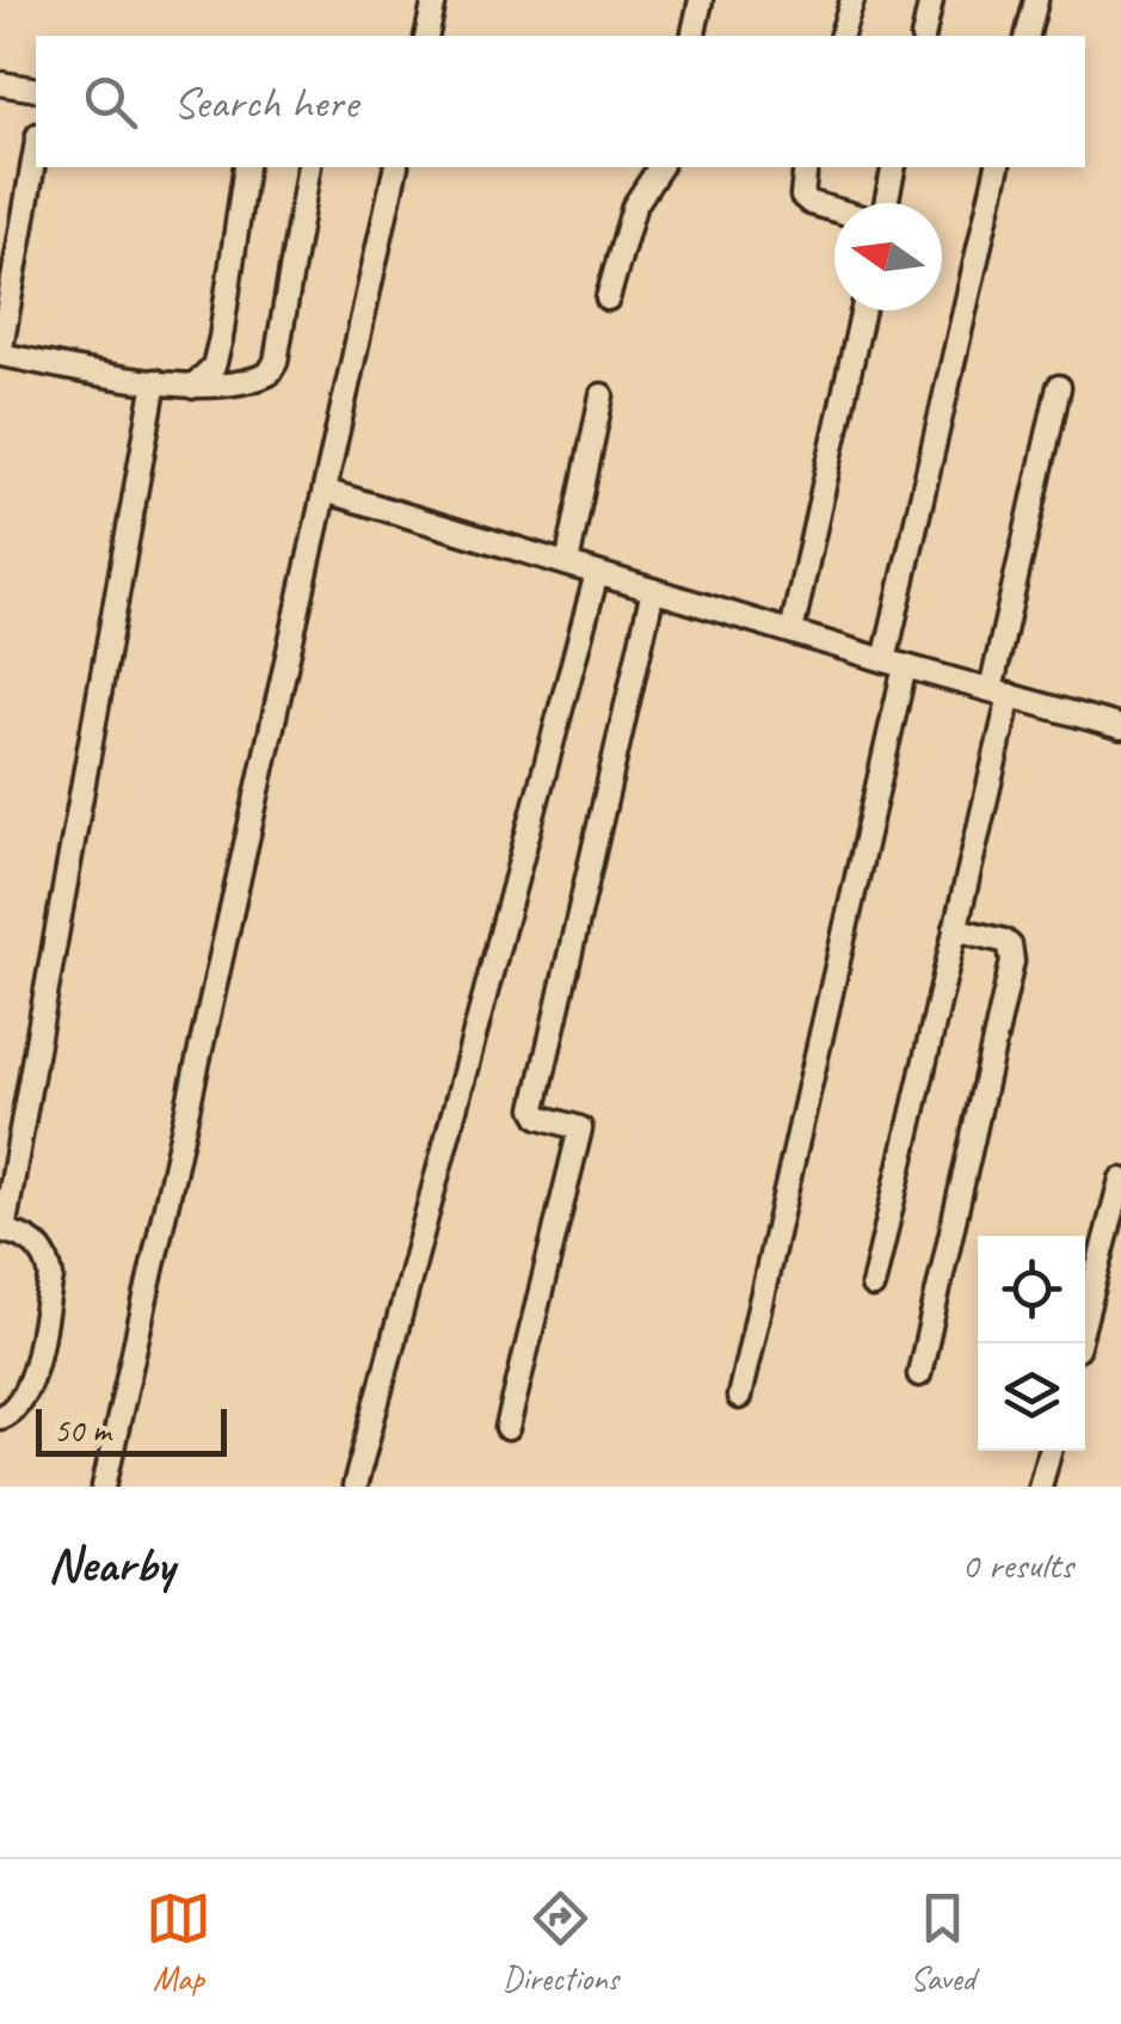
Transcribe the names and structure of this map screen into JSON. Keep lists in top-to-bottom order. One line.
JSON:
{"scale_bar":"50 m","north":"left","page":{"search":"Search here","scale":"50 m","heading":["Nearby","0 results"],"nav":["Map","Directions","Saved"]}}
